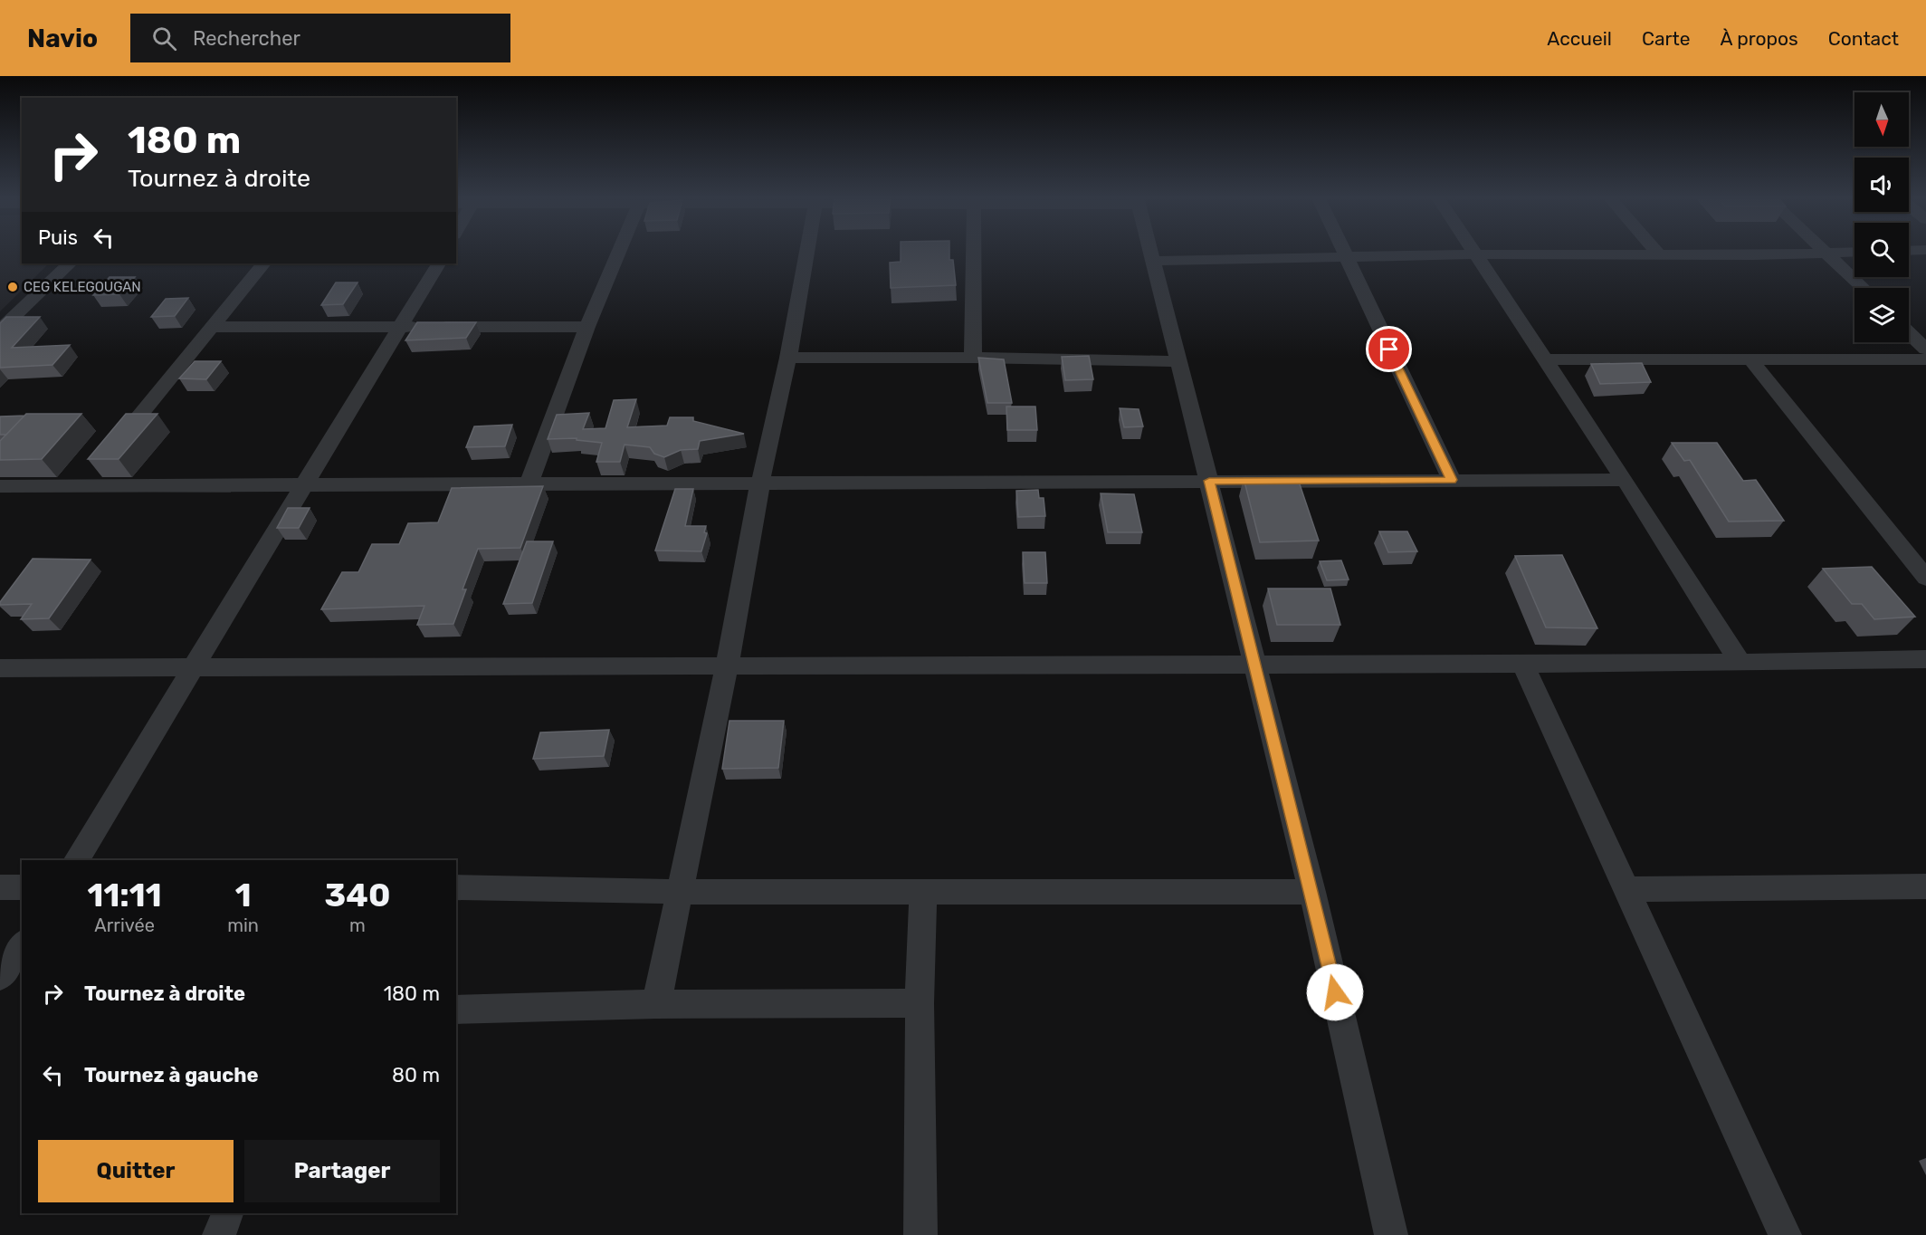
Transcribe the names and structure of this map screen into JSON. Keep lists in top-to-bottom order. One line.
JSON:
{"places":["CEG KELEGOUGAN"],"north":"bottom","page":{"header":"Navio","search":"Rechercher","nav":["Accueil","Carte","À propos","Contact"],"turn":["180 m","Tournez à droite"],"then":"Puis","eta":["11:11","Arrivée","1","min","340","m"],"list":[{"name":"Tournez à droite","value":"180 m"},{"name":"Tournez à gauche","value":"80 m"}],"buttons":["Quitter","Partager"]}}
